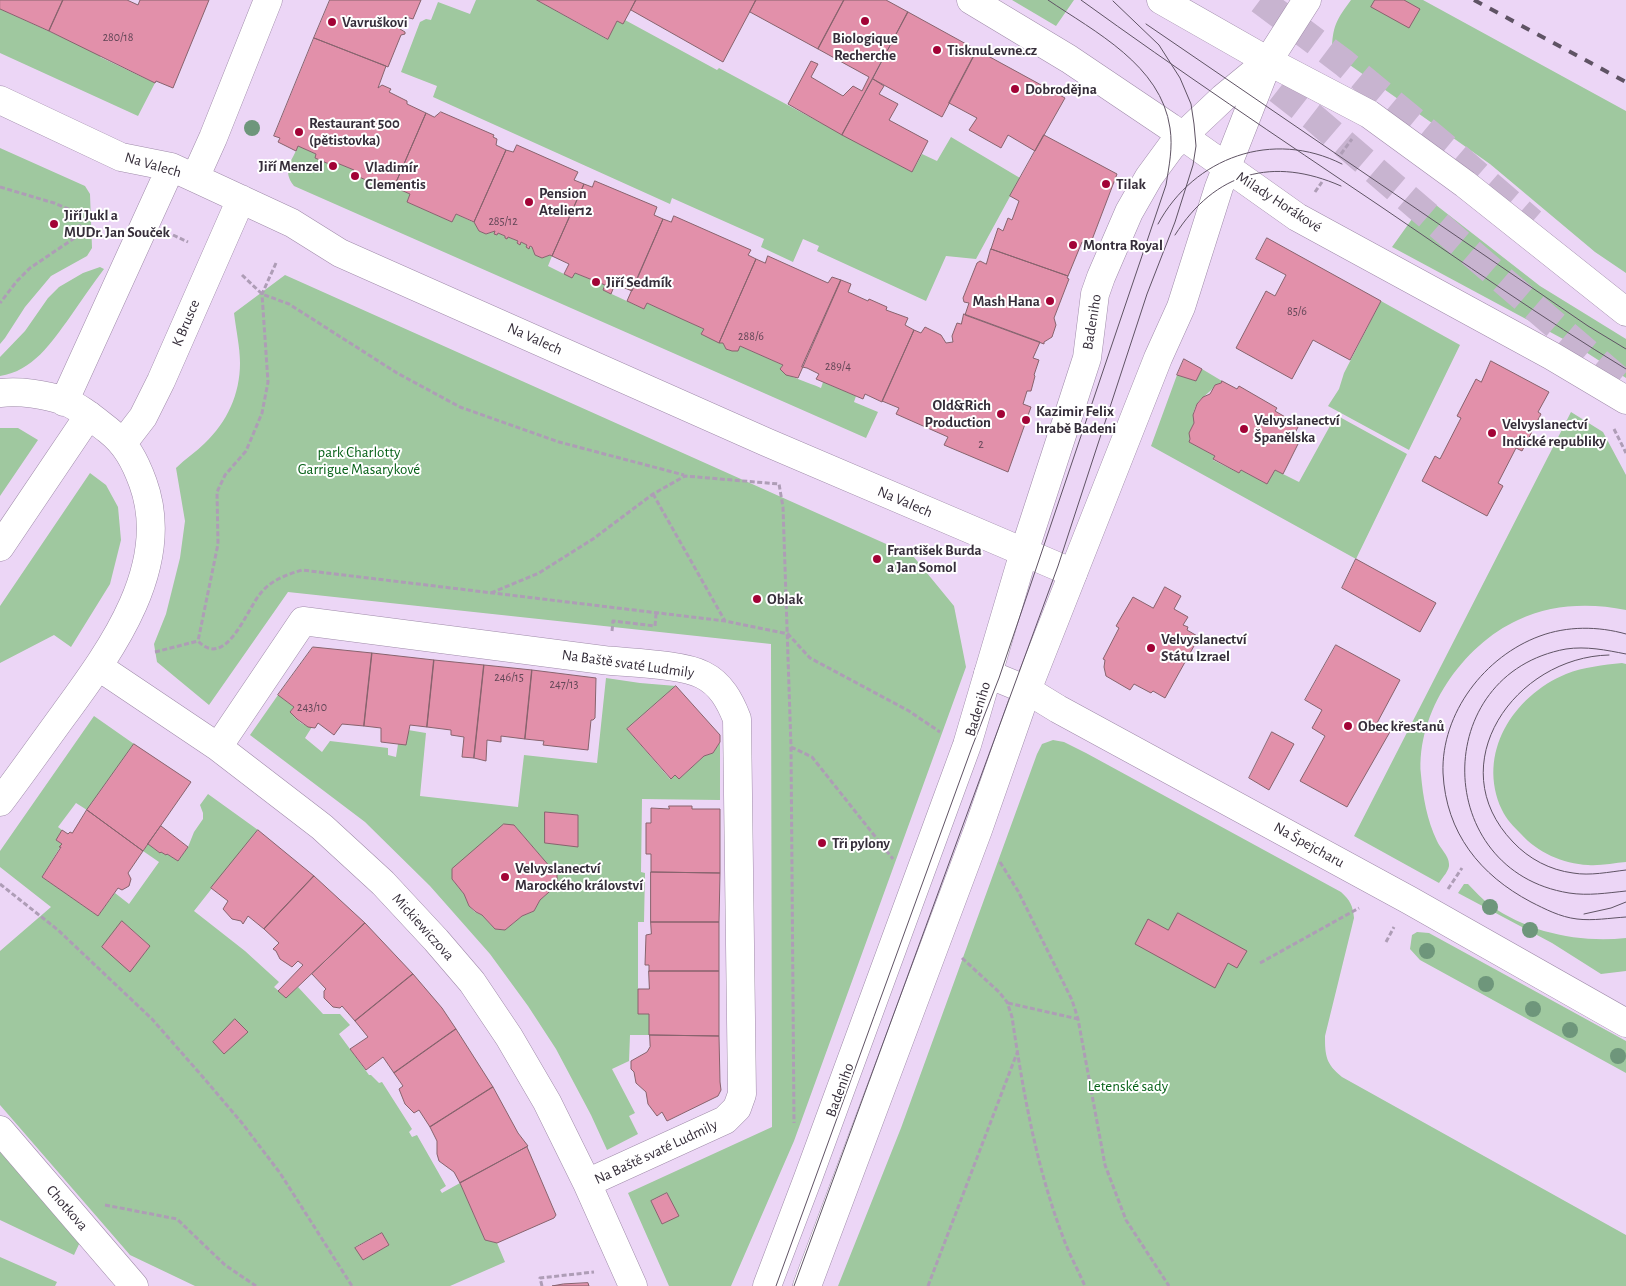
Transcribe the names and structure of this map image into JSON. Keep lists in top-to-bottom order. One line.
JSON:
{"streets":{"street":["Na Valech","Milady Horákové","Badeniho","K Brusce","Na Baště svaté Ludmily","Na Špejcharu","Mickiewiczova","Chotkova"]},"crossings":[["Na Valech","Badeniho"],["Na Valech","K Brusce"],["Milady Horákové","Badeniho"],["Badeniho","Na Špejcharu"],["Na Baště svaté Ludmily","Mickiewiczova"]],"parks":["park Charlotty Garrigue Masarykové","Letenské sady"],"places":["Biologique Recherche","Vavruškovi","TisknuLevne.cz","Dobrodějna","Restaurant 500 (pětistovka)","Jiří Menzel","Vladimír Clementis","Tilak","Pension Atelier12","Jiří Jukl a MUDr. Jan Souček","Montra Royal","Jiří Sedmík","Mash Hana","Old&Rich Production","Kazimir Felix hrabě Badeni","Velvyslanectví Španělska","Velvyslanectví Indické republiky","František Burda a Jan Somol","Oblak","Velvyslanectví Státu Izrael","Obec křesťanů","Tři pylony","Velvyslanectví Marockého království"],"house_numbers":["280/18","285/12","85/6","288/6","289/4","2","246/15","247/13","243/10"]}
